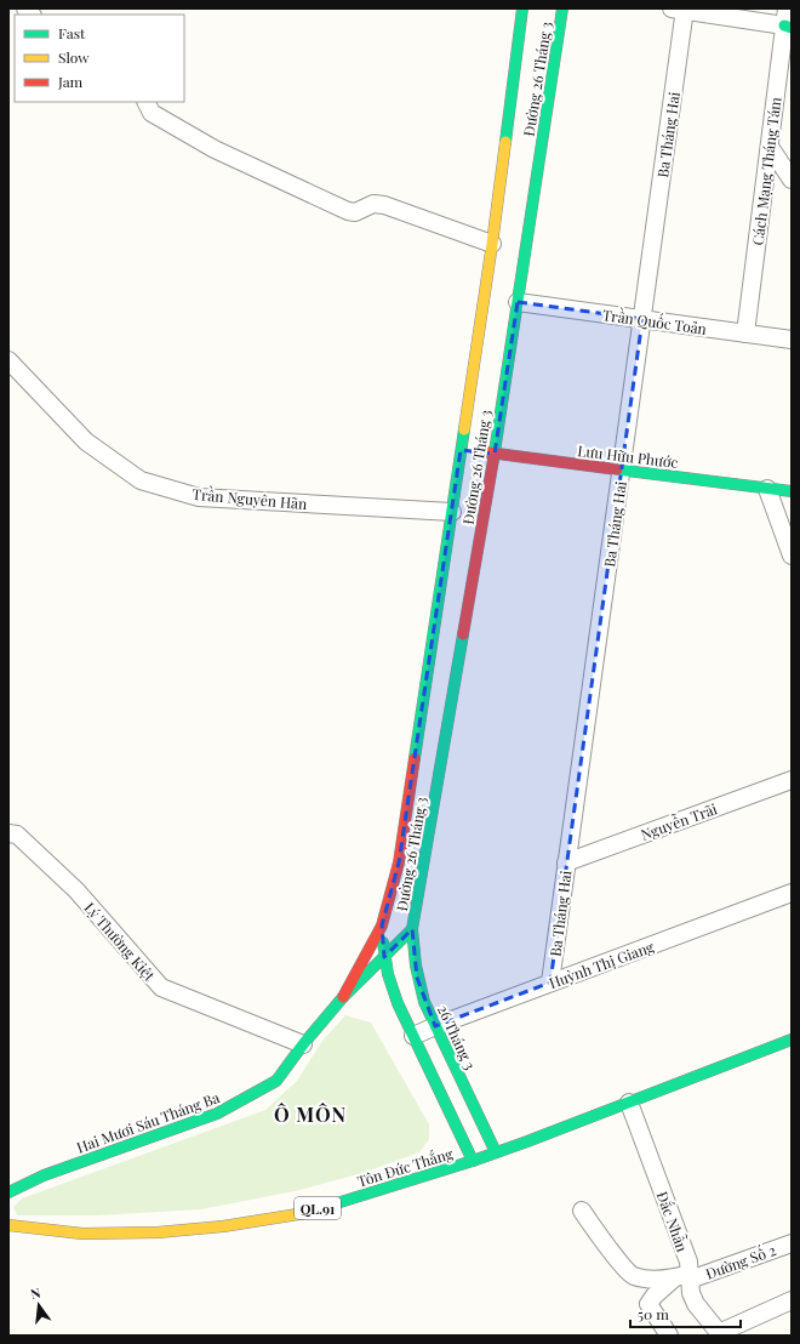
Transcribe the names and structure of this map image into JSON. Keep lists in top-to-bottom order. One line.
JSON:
{"streets":{"main road":["Đường 26 Tháng 3","Lưu Hữu Phước","26 Tháng 3","Hai Mươi Sáu Tháng Ba","Tôn Đức Thắng","QL.91"],"street":["Ba Tháng Hai","Cách Mạng Tháng Tám","Trần Quốc Toản","Trần Nguyên Hãn","Nguyễn Trãi","Lý Thường Kiệt","Huỳnh Thị Giang","Đắc Nhẫn","Đường Số 2"]},"crossings":[["Đường 26 Tháng 3","Trần Quốc Toản"],["Đường 26 Tháng 3","Lưu Hữu Phước"],["Đường 26 Tháng 3","Trần Nguyên Hãn"],["Đường 26 Tháng 3","26 Tháng 3"],["Đường 26 Tháng 3","Hai Mươi Sáu Tháng Ba"],["Ba Tháng Hai","Trần Quốc Toản"],["Ba Tháng Hai","Lưu Hữu Phước"],["Ba Tháng Hai","Nguyễn Trãi"],["Ba Tháng Hai","Huỳnh Thị Giang"],["Cách Mạng Tháng Tám","Trần Quốc Toản"],["Lý Thường Kiệt","Hai Mươi Sáu Tháng Ba"],["Huỳnh Thị Giang","26 Tháng 3"],["26 Tháng 3","Hai Mươi Sáu Tháng Ba"],["26 Tháng 3","Tôn Đức Thắng"],["Tôn Đức Thắng","Đắc Nhẫn"],["Đắc Nhẫn","Đường Số 2"]],"districts":["Ô MÔN"],"legend":["Fast","Slow","Jam"],"scale_bar":"50 m","north":"top"}
